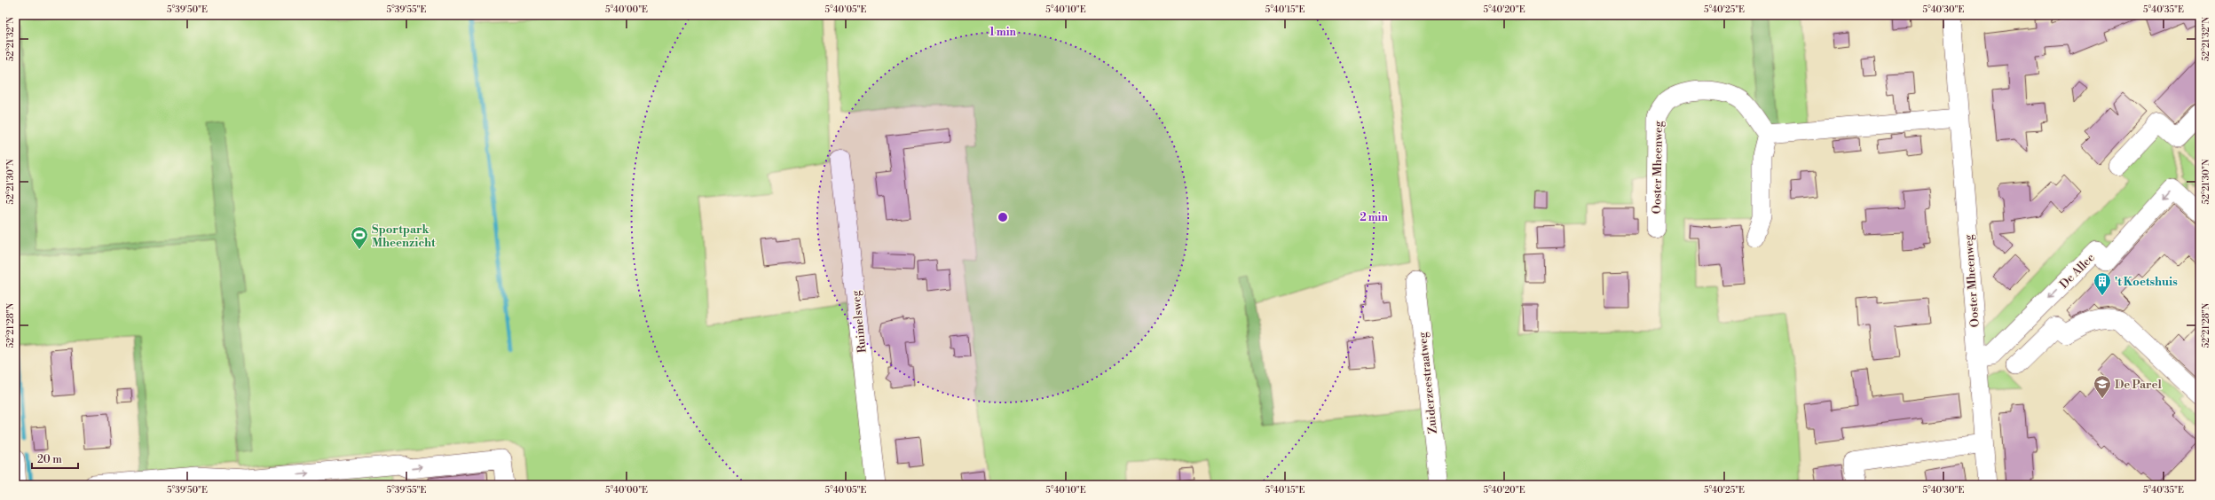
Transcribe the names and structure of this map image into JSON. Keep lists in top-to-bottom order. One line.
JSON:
{"streets":{"street":["Ooster Mheenweg","De Allee","Ruimelsweg","Zuiderzeestraatweg"]},"crossings":[["Ooster Mheenweg","De Allee"]],"one_way":["De Allee"],"places":{"sports":["Sportpark Mheenzicht"],"building":["'t Koetshuis"],"school or university":["De Parel"]},"scale_bar":"20 m","coordinates":["5°39'50\"E","5°39'55\"E","5°40'00\"E","5°40'05\"E","5°40'10\"E","5°40'15\"E","5°40'20\"E","5°40'25\"E","5°40'30\"E","5°40'35\"E","52°21'32\"N","52°21'30\"N","52°21'28\"N"],"rings":["1 min","2 min"]}
